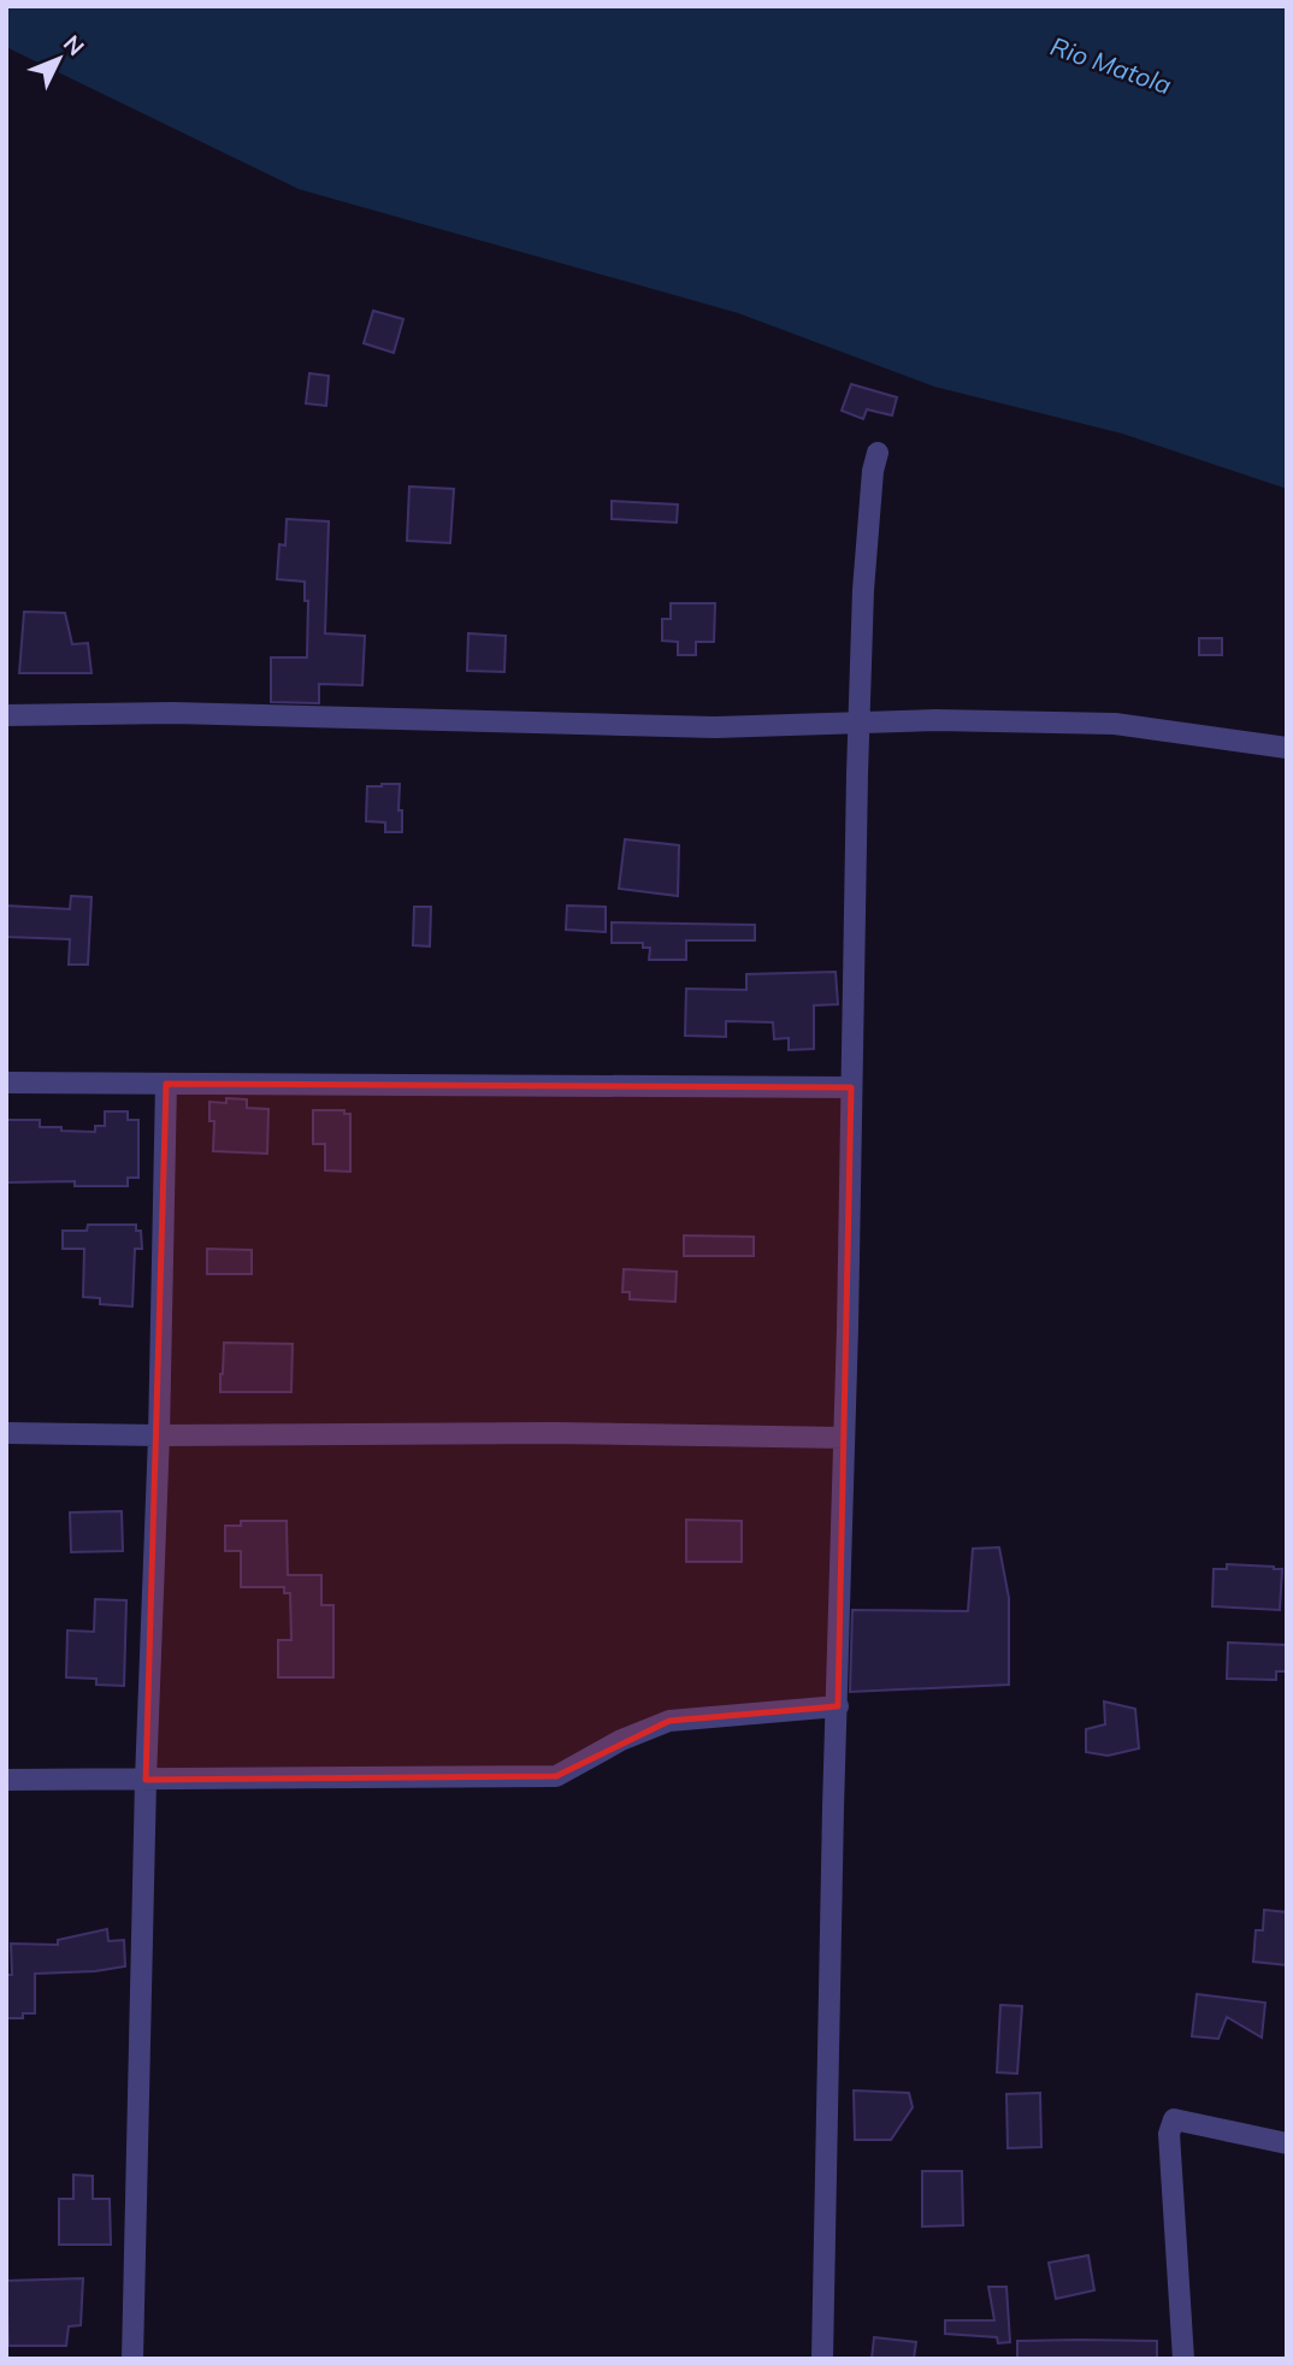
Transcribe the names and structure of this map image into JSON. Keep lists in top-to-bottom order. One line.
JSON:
{"water":["Rio Matola"],"north":"top right"}
